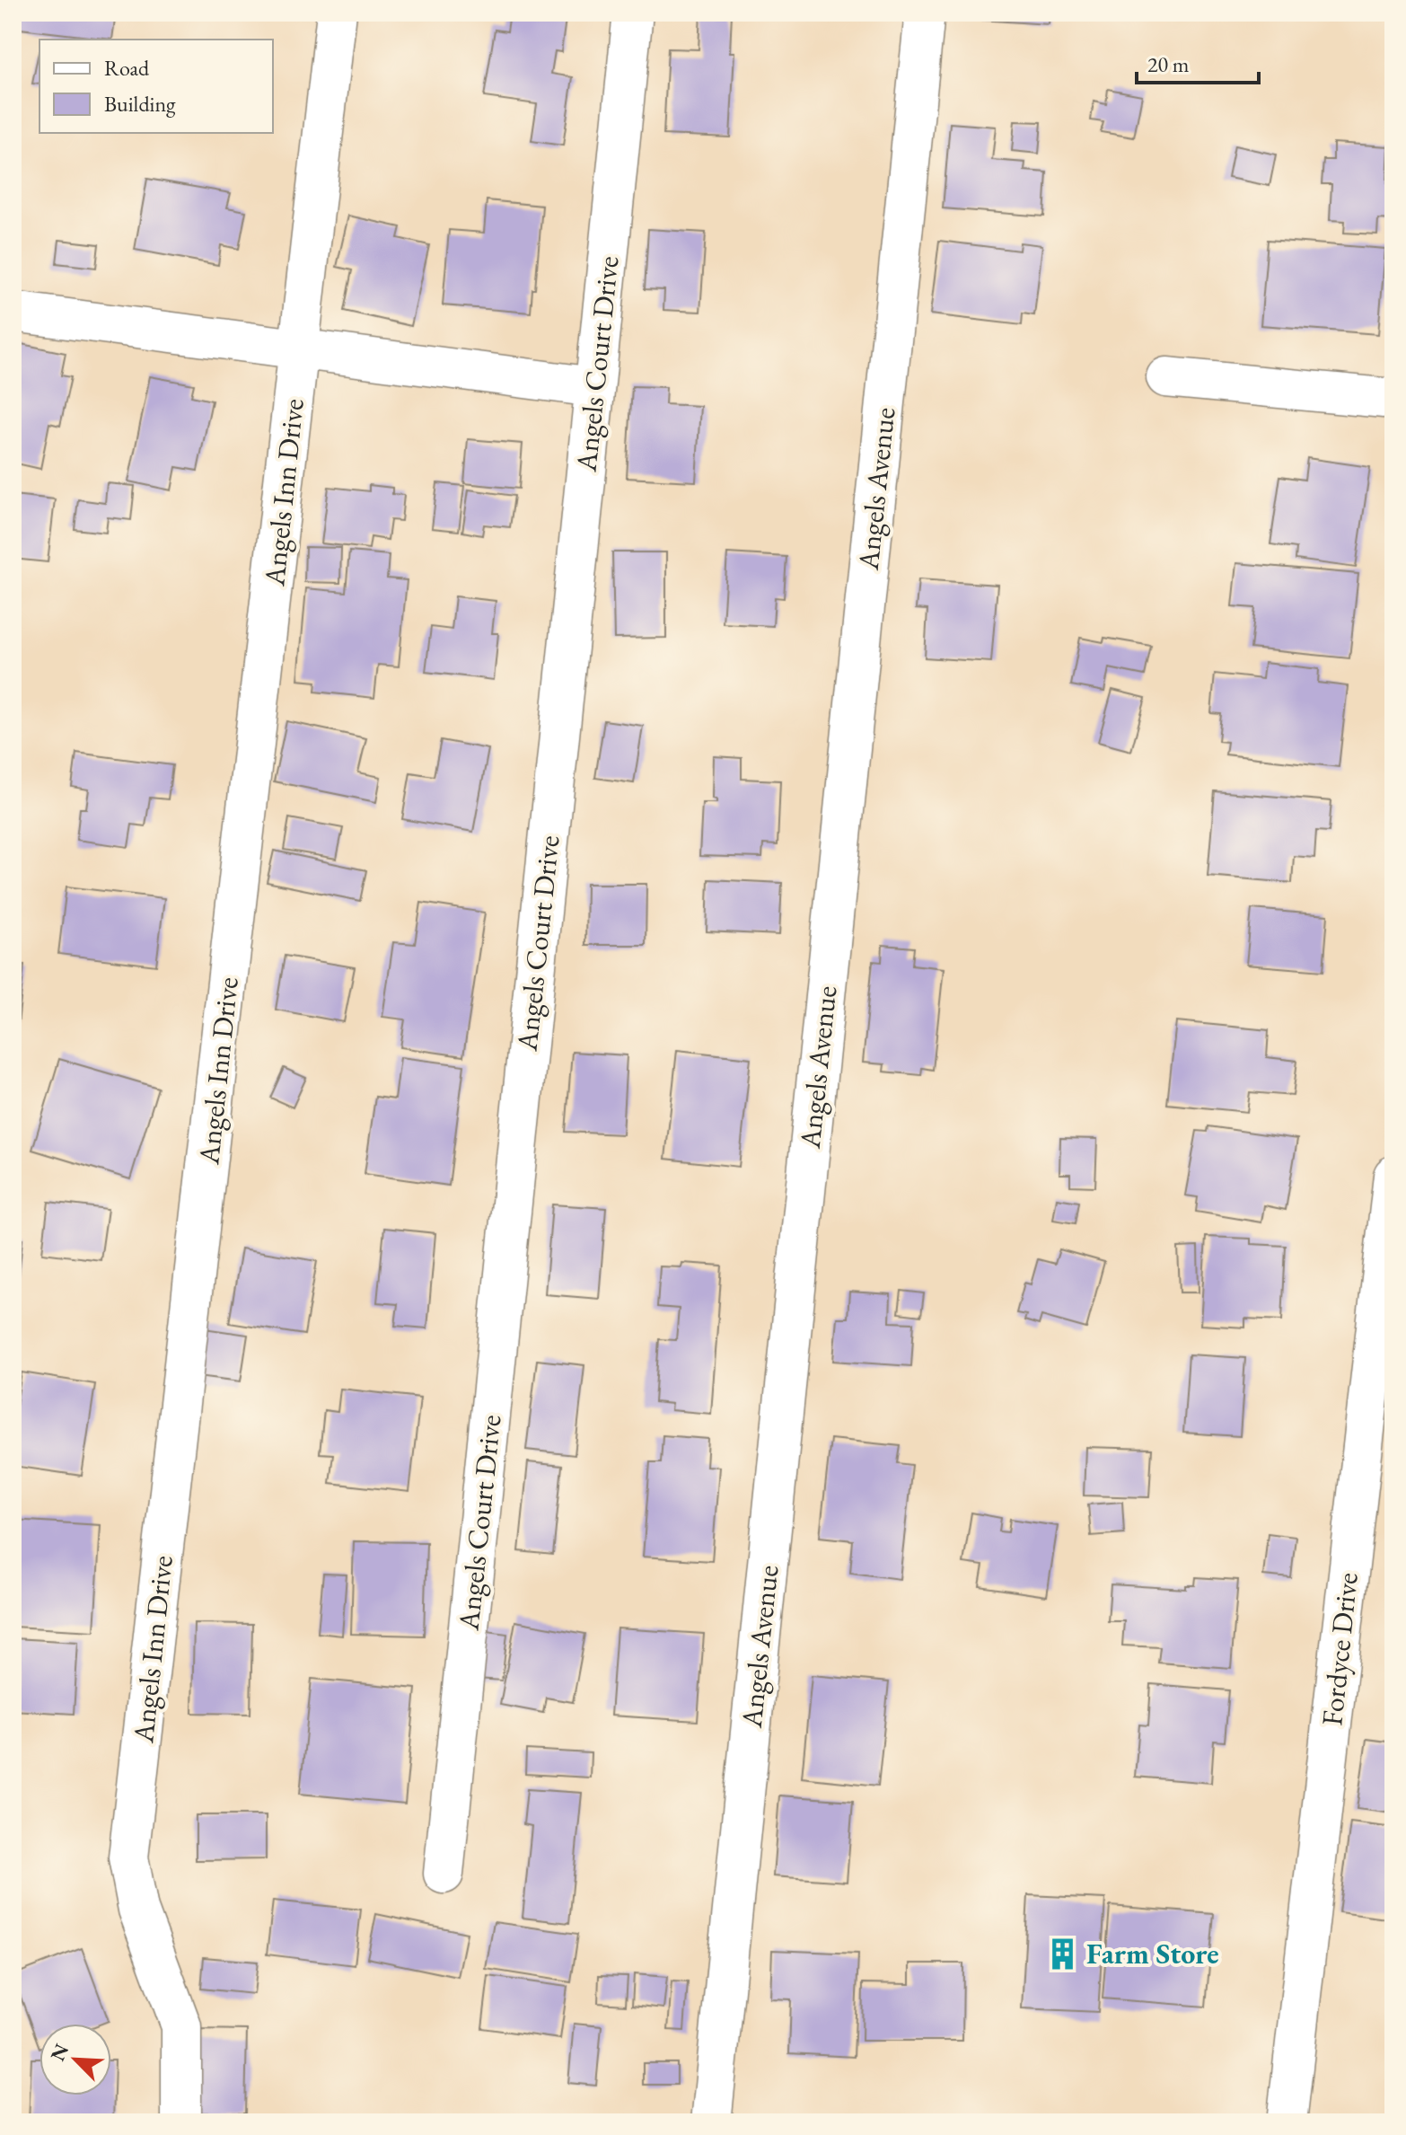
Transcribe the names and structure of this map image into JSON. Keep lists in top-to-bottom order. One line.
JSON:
{"streets":{"street":["Angels Court Drive","Angels Avenue","Angels Inn Drive","Fordyce Drive"]},"places":{"building":["Farm Store"]},"legend":["Road","Building"],"scale_bar":"20 m","north":"top left"}
